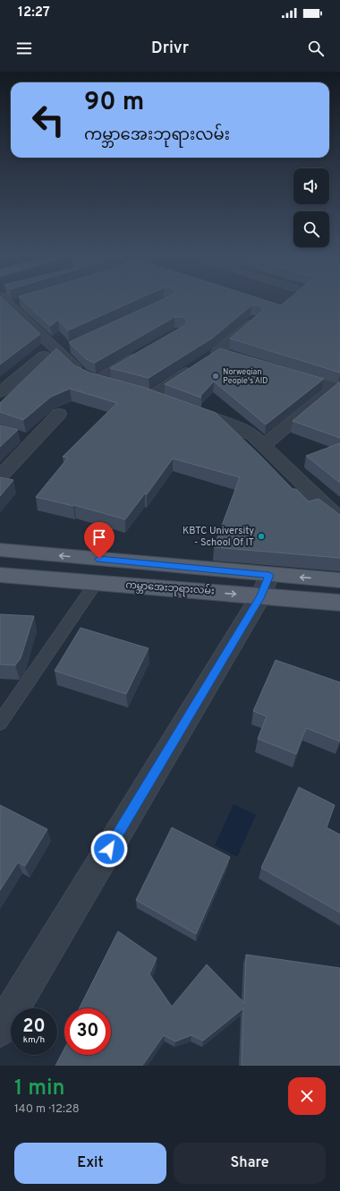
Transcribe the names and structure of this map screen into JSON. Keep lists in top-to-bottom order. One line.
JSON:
{"streets":{"main road":["ကမ္ဘာအေးဘုရားလမ်း"]},"places":["Norwegian People's AID","KBTC University - School Of IT"],"page":{"status":"12:27","header":"Drivr","turn":["90 m","ကမ္ဘာအေးဘုရားလမ်း"],"speed":"20 km/h","limit":"30","heading":["1 min","140 m · 12:28"],"buttons":["Exit","Share"]}}
